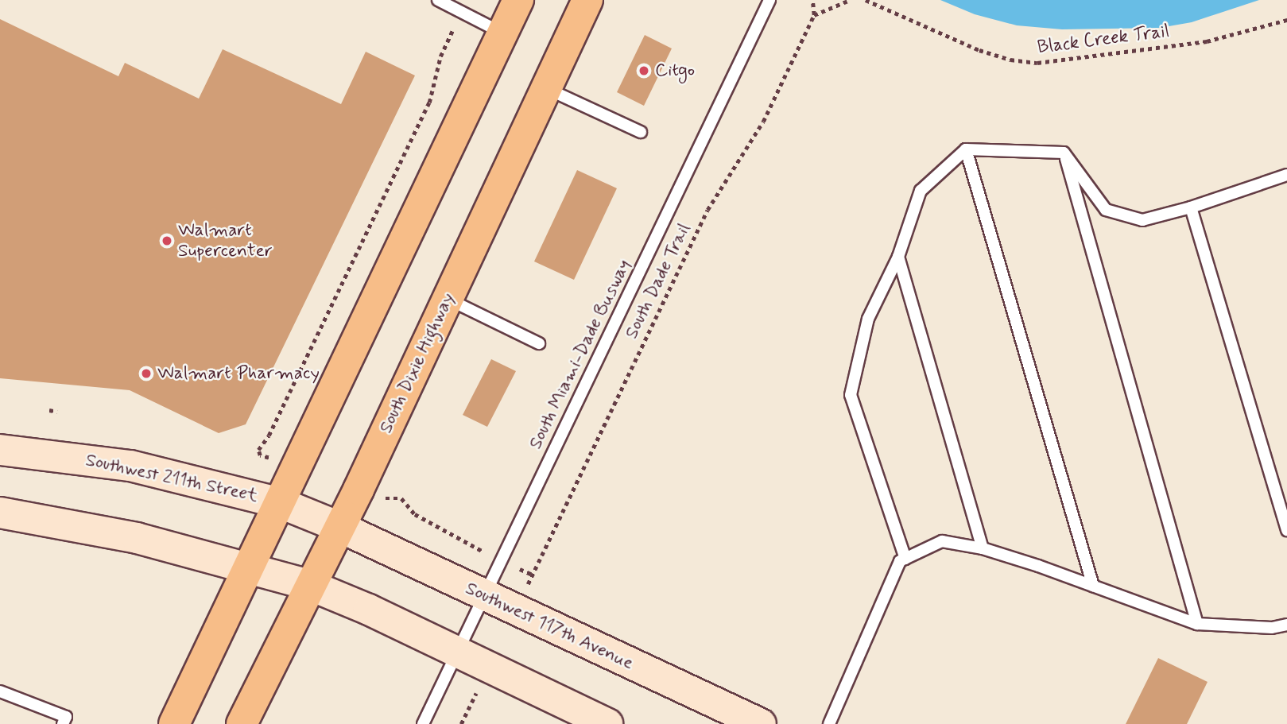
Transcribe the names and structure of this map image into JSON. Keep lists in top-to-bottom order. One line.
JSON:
{"streets":{"highway":["South Dixie Highway"],"main road":["Southwest 211th Street","Southwest 117th Avenue"],"lane":["South Miami-Dade Busway"],"path":["Black Creek Trail","South Dade Trail"]},"crossings":[["South Miami-Dade Busway","Southwest 117th Avenue"],["South Dixie Highway","Southwest 211th Street"],["South Dixie Highway","Southwest 117th Avenue"],["Southwest 211th Street","Southwest 117th Avenue"]],"places":["Citgo","Walmart Supercenter","Walmart Pharmacy"]}
